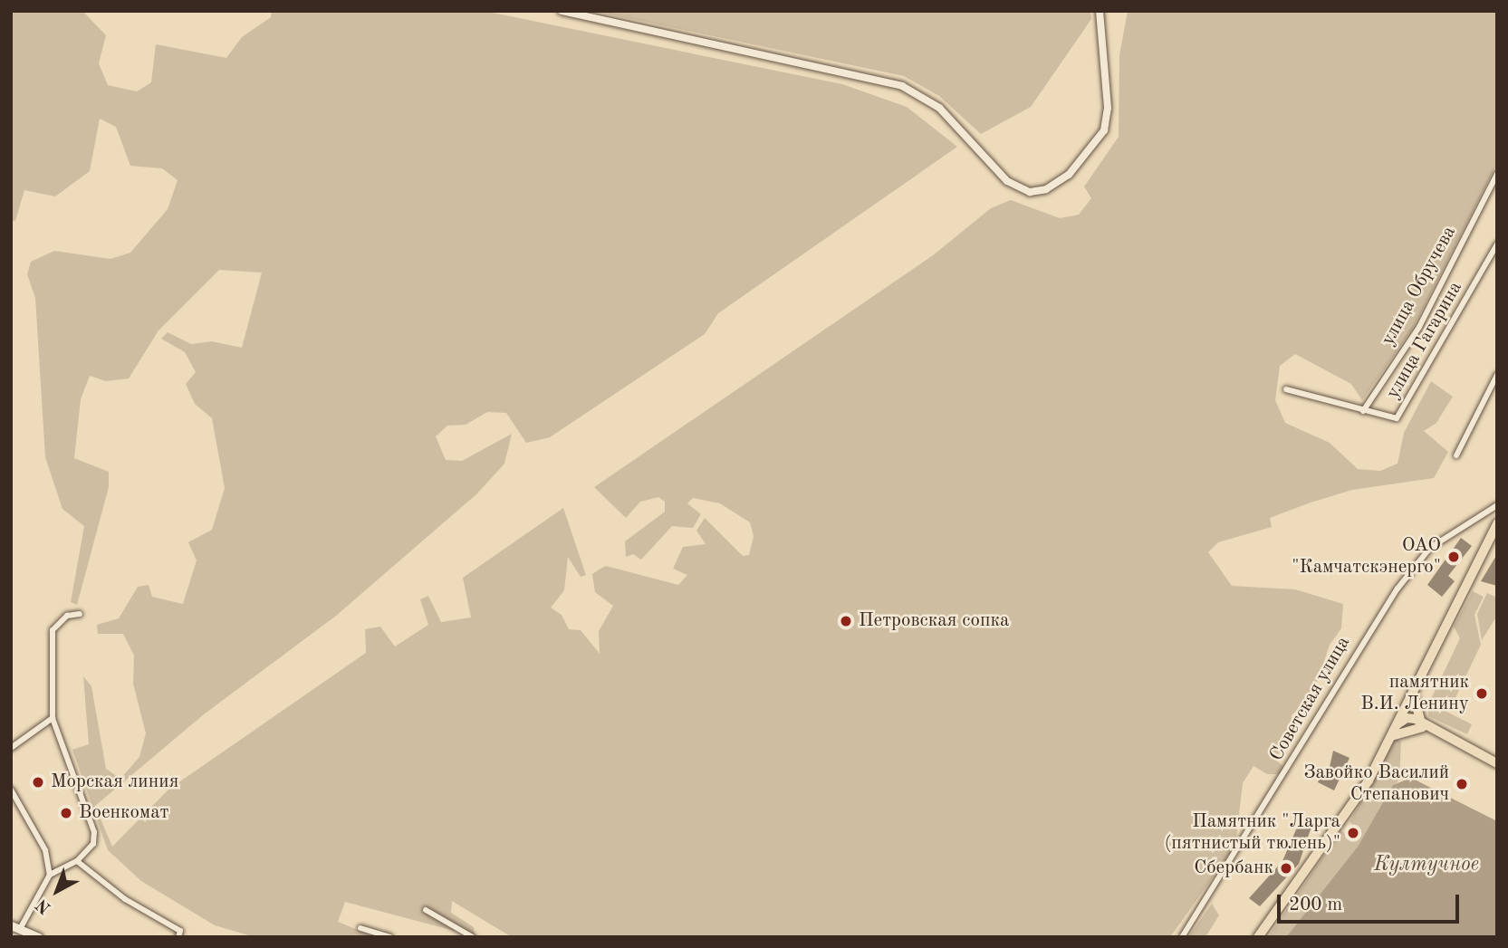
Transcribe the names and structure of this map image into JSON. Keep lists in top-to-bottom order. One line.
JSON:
{"streets":{"street":["улица Обручева","улица Гагарина","Советская улица"]},"crossings":[["улица Обручева","улица Гагарина"]],"water":["Култучное"],"places":["ОАО \"Камчатскэнерго\"","Петровская сопка","памятник В.И. Ленину","Морская линия","Завойко Василий Степанович","Военкомат","Памятник \"Ларга (пятнистый тюлень)\"","Сбербанк"],"scale_bar":"200 m","north":"bottom left"}
